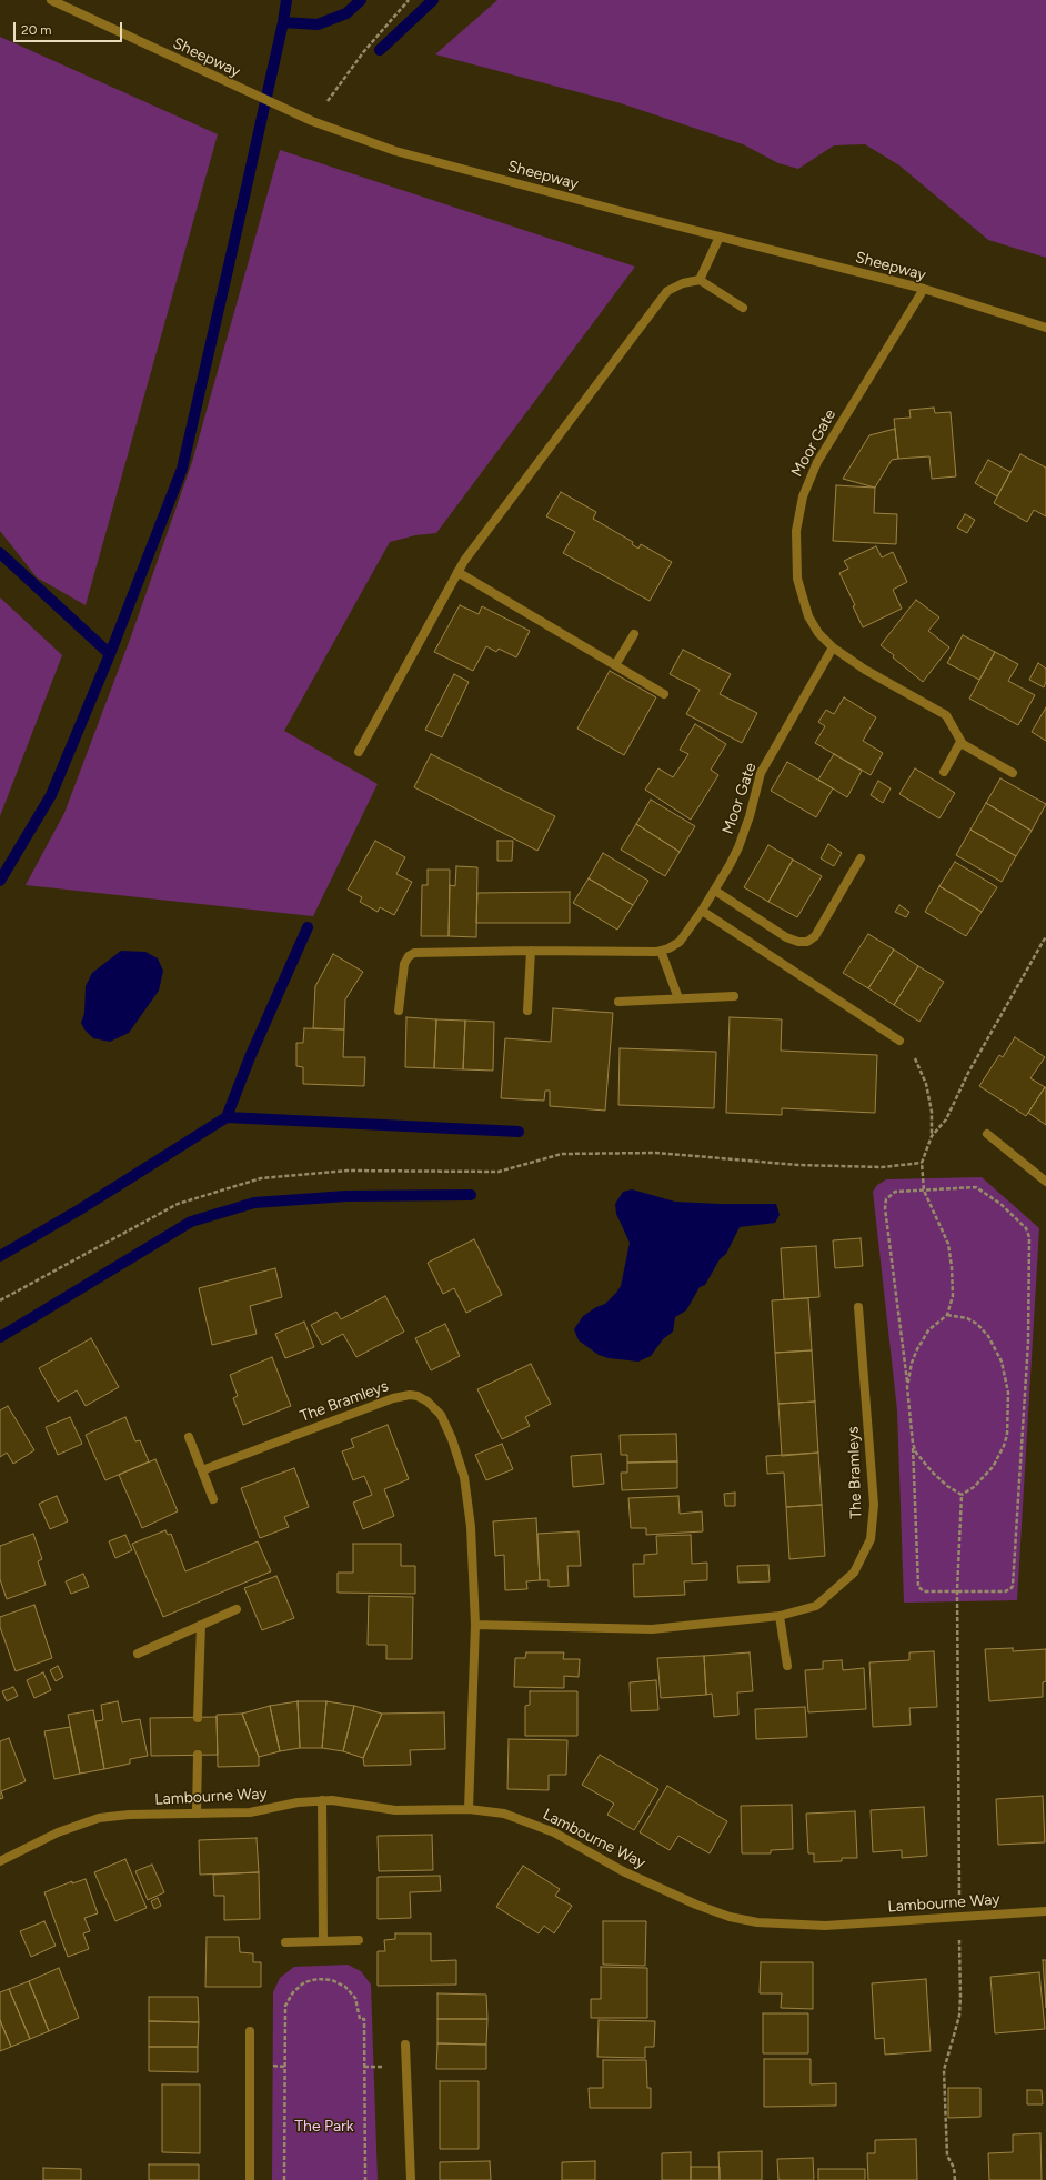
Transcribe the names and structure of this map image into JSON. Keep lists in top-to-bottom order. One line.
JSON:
{"streets":{"street":["Sheepway","Moor Gate","The Bramleys","Lambourne Way"]},"crossings":[["Sheepway","Moor Gate"],["The Bramleys","Lambourne Way"]],"parks":["The Park"],"scale_bar":"20 m"}
